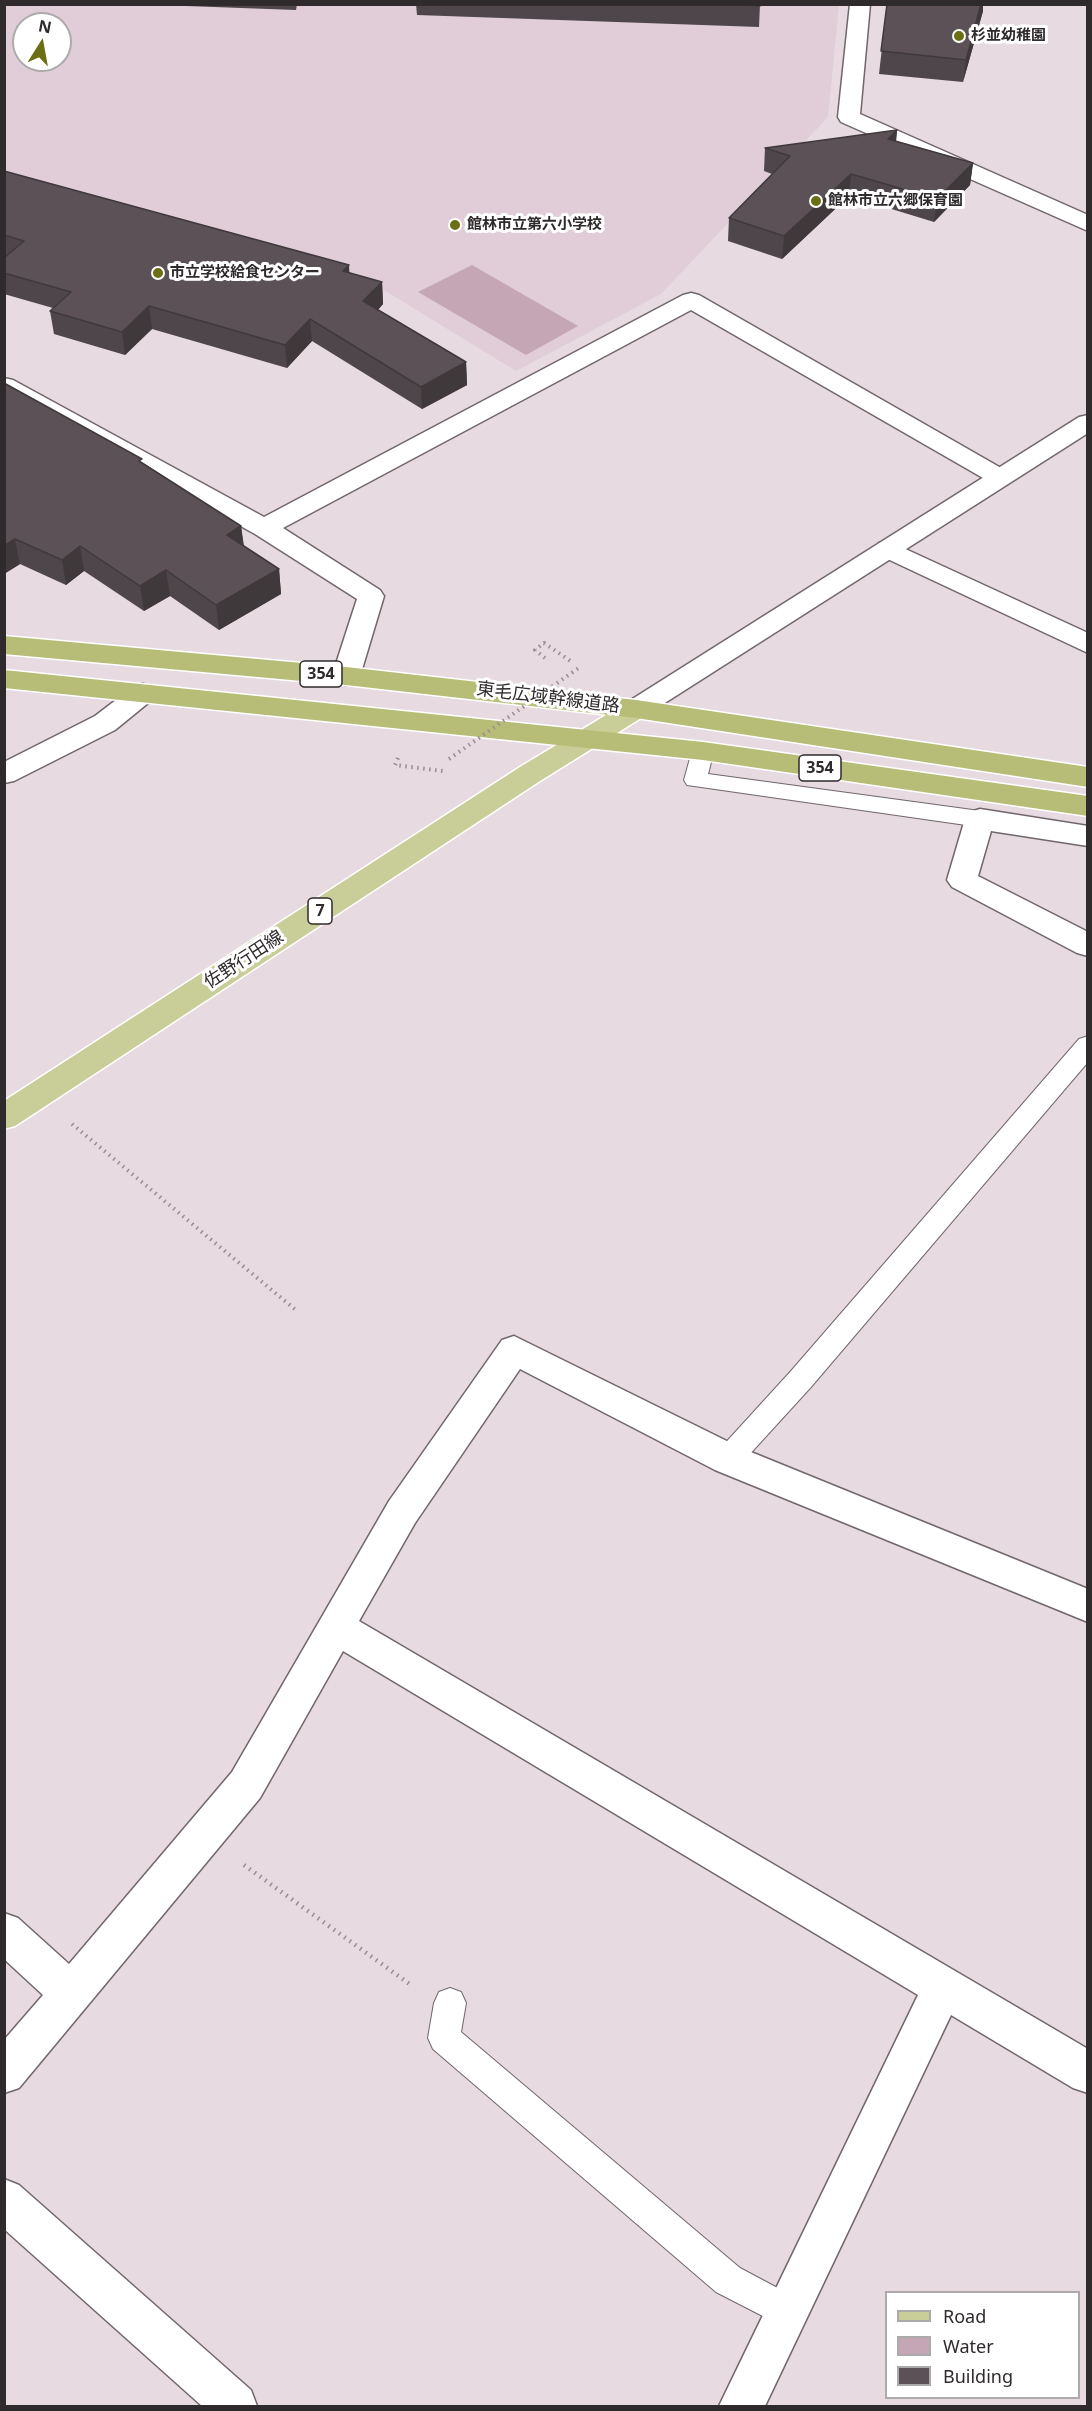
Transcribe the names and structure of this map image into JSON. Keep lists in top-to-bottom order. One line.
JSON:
{"streets":{"highway":["354","東毛広域幹線道路"],"main road":["7","佐野行田線"]},"crossings":[["東毛広域幹線道路","佐野行田線"]],"places":["杉並幼稚園","館林市立六郷保育園","館林市立第六小学校","市立学校給食センター"],"legend":["Road","Water","Building"],"north":"top"}
